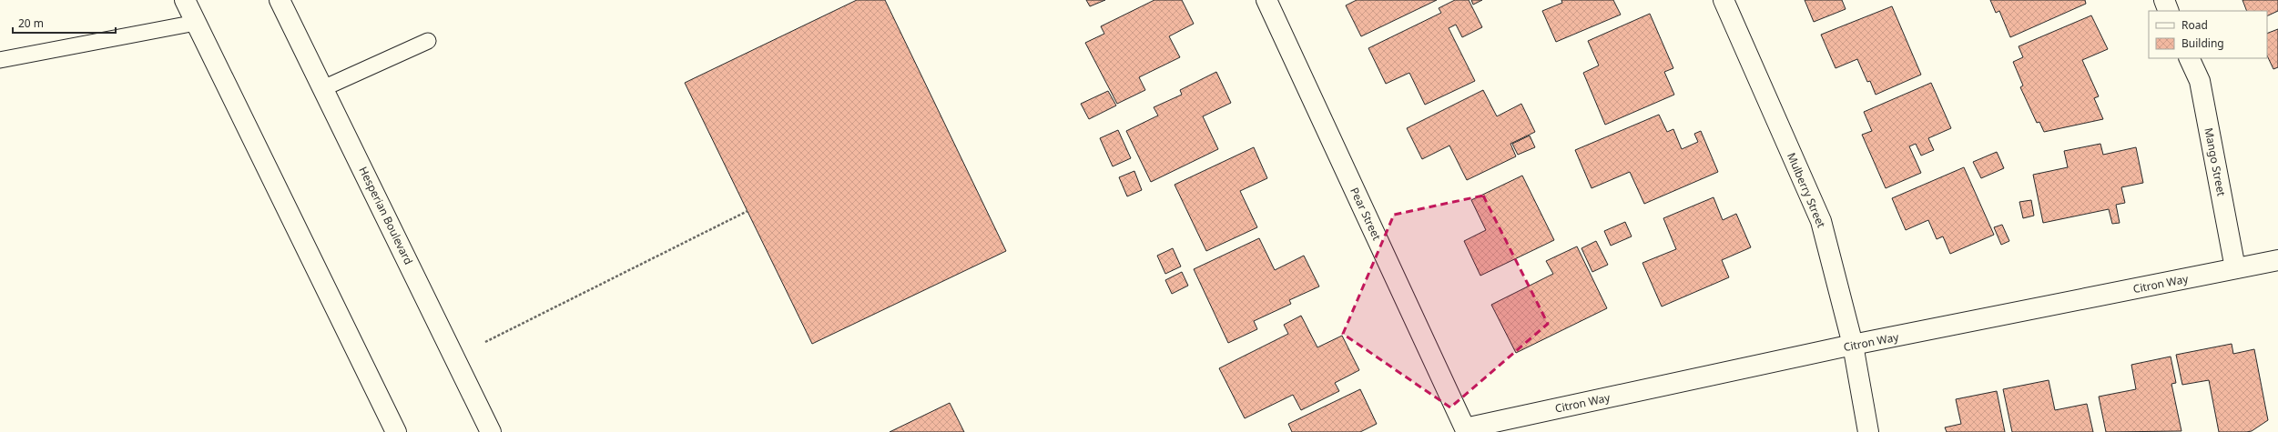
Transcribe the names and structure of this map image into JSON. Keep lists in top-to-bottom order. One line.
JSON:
{"streets":{"street":["Mango Street","Mulberry Street","Pear Street","Hesperian Boulevard","Citron Way"]},"crossings":[["Mango Street","Citron Way"],["Mulberry Street","Citron Way"],["Pear Street","Citron Way"]],"legend":["Road","Building"],"scale_bar":"20 m"}
